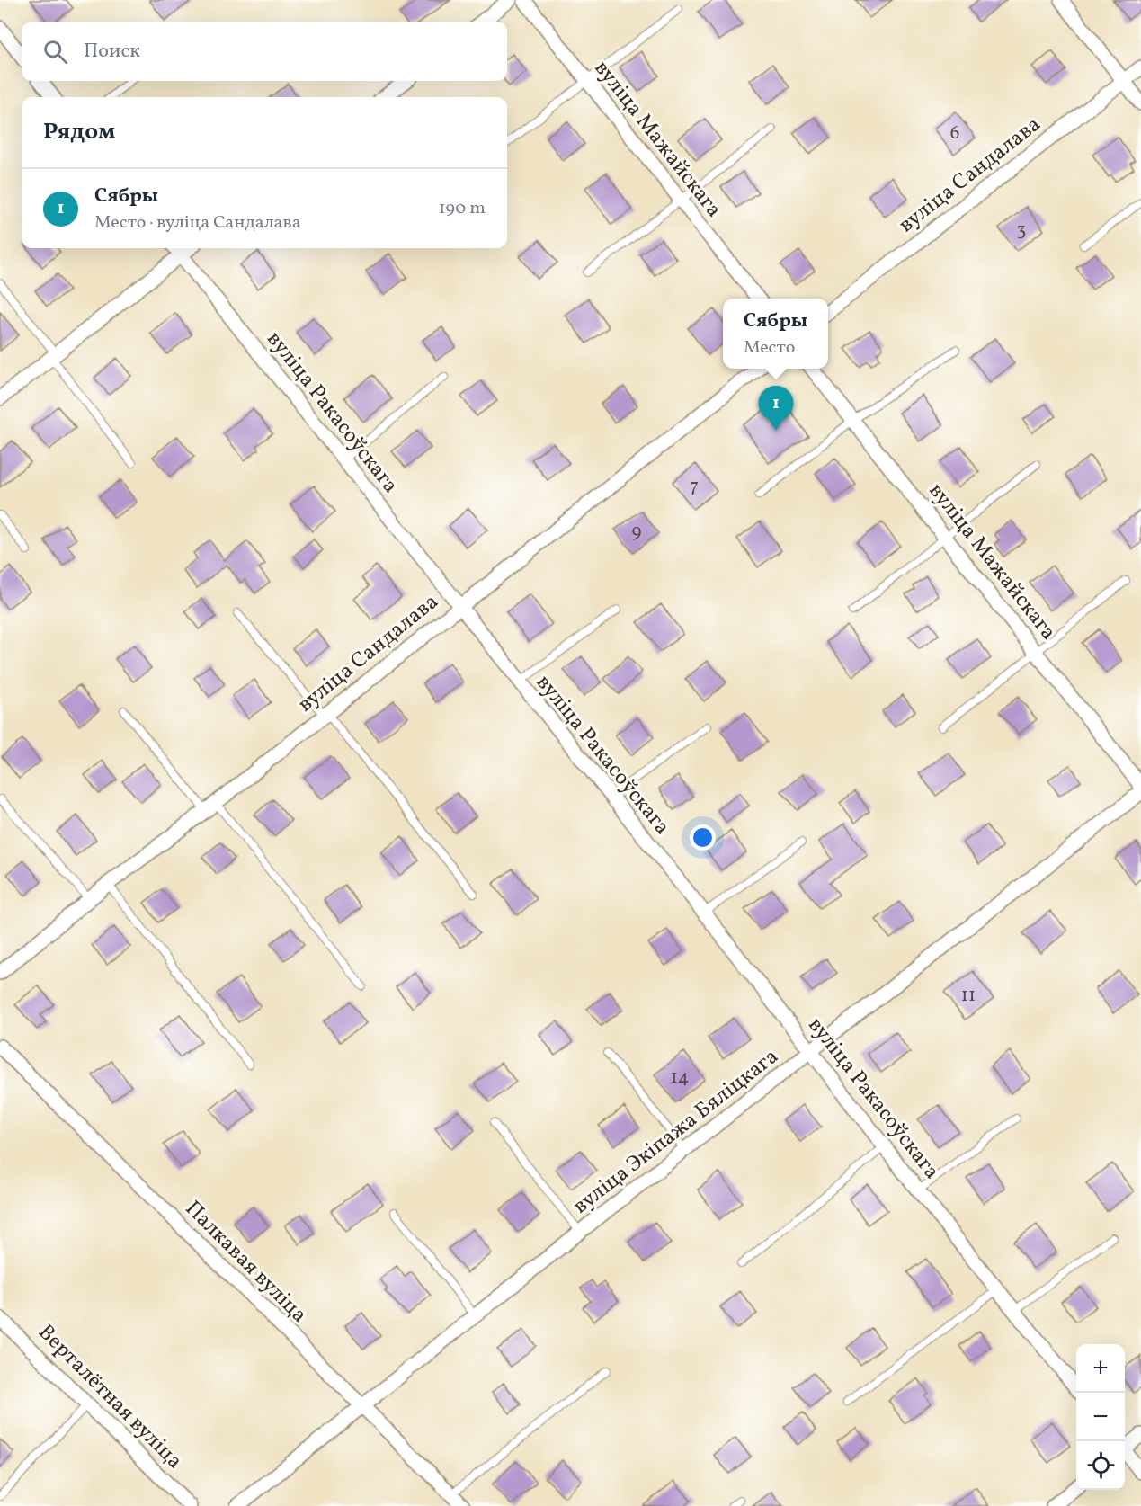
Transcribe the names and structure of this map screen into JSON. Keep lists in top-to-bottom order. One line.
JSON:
{"streets":{"street":["вуліца Мажайскага","вуліца Сандалава","вуліца Ракасоўскага","вуліца Экіпажа Бяліцкага","Палкавая вуліца","Верталётная вуліца"]},"crossings":[["вуліца Сандалава","вуліца Ракасоўскага"],["вуліца Ракасоўскага","вуліца Экіпажа Бяліцкага"],["вуліца Экіпажа Бяліцкага","Палкавая вуліца"]],"house_numbers":["6","3","7","9","11","14"],"page":{"search":"Поиск","heading":"Рядом","list":[{"mark":"1","name":"Сябры","note":"Место · вуліца Сандалава","value":"190 m"}],"popup":["Сябры","Место"],"pins":"1","map_buttons":["+","−"]}}
